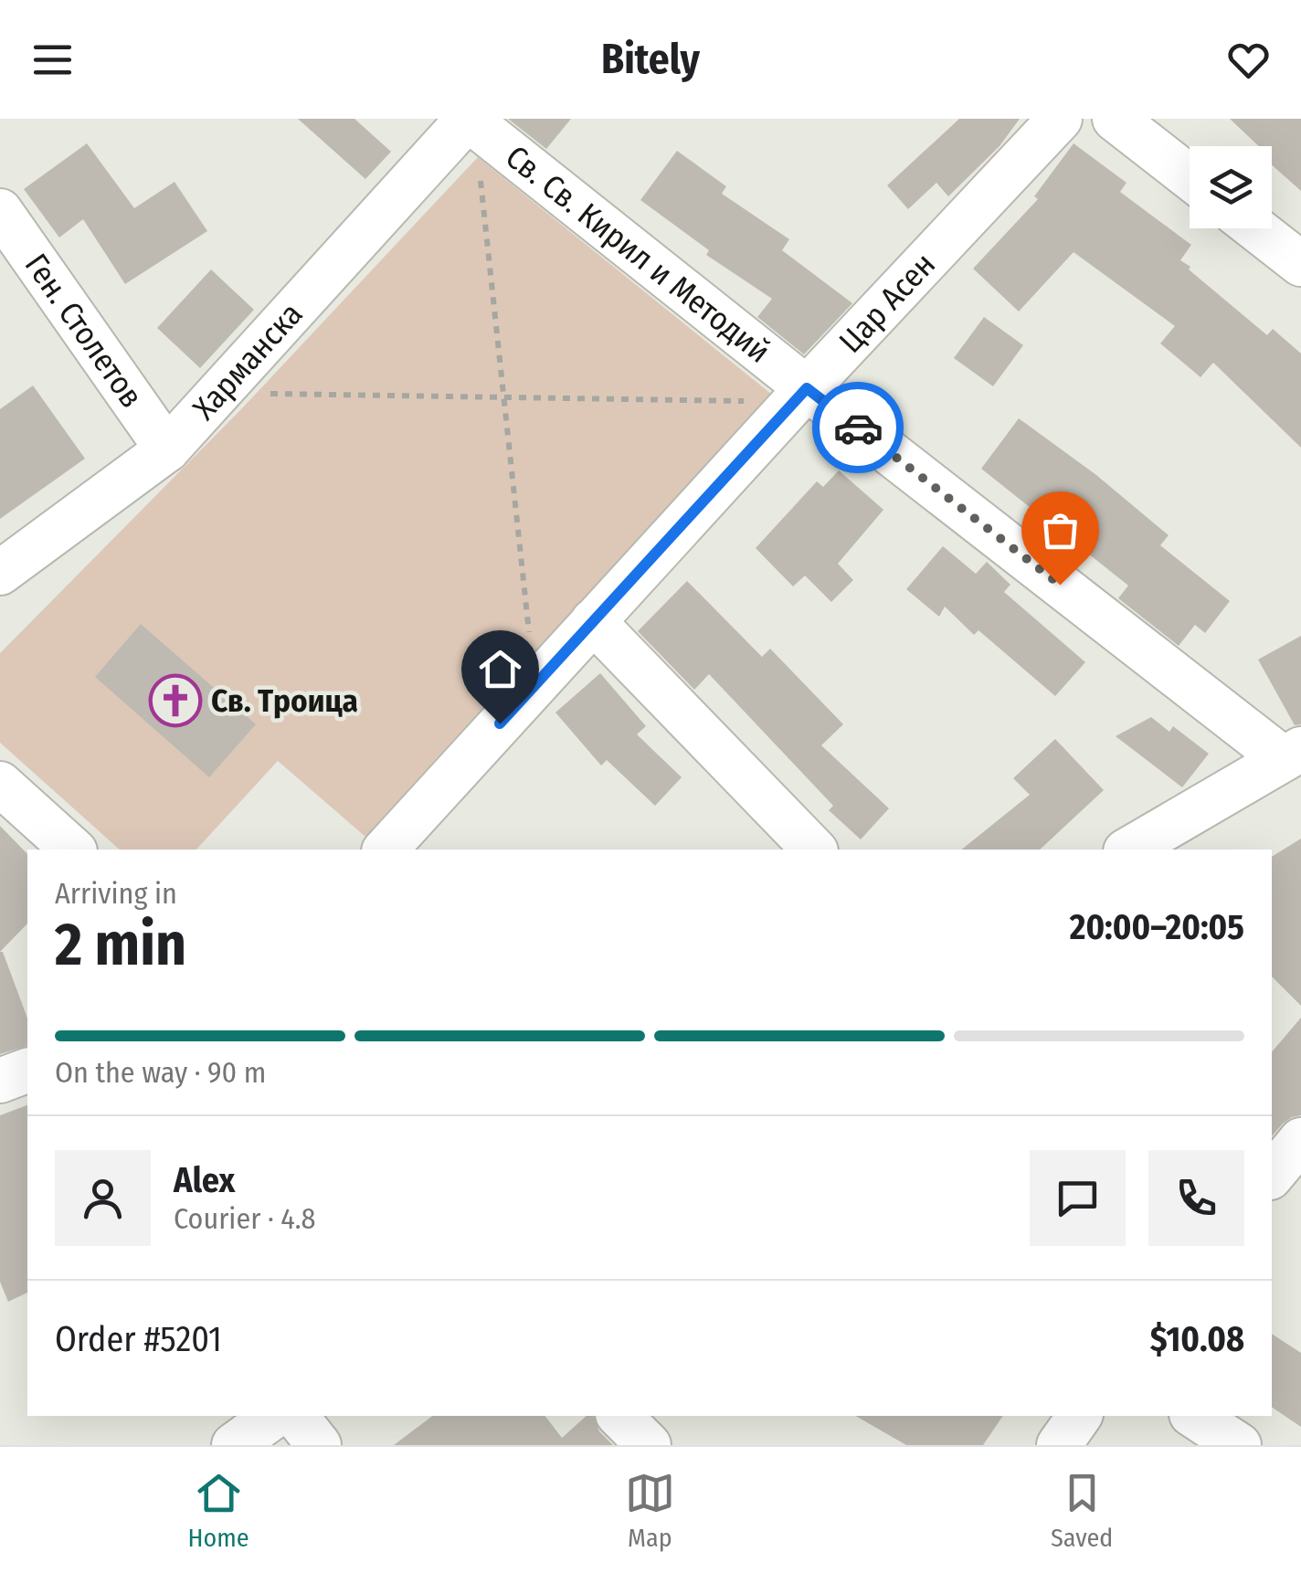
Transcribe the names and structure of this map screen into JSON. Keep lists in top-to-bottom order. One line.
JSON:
{"streets":{"street":["Св. Св. Кирил и Методий","Цар Асен","Ген. Столетов","Харманска"]},"crossings":[["Св. Св. Кирил и Методий","Цар Асен"],["Св. Св. Кирил и Методий","Харманска"],["Ген. Столетов","Харманска"]],"places":{"church":["Св. Троица"]},"page":{"header":"Bitely","heading":["2 min","Arriving in","20:00–20:05"],"panel":["Alex","Courier · 4.8","Order #5201","$10.08"],"bar":"On the way · 90 m","tabs":["Home","Map","Saved"]}}
